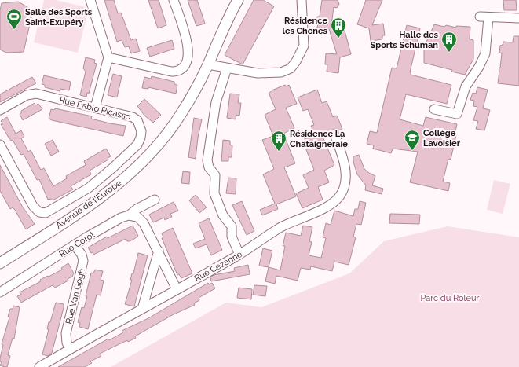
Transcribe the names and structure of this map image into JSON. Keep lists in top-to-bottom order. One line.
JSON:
{"streets":{"street":["Rue Pablo Picasso","Avenue de l'Europe","Rue Corot","Rue Cézanne","Rue Van Gogh"]},"crossings":[["Rue Corot","Rue Van Gogh"],["Rue Cézanne","Rue Van Gogh"]],"parks":["Parc du Rôleur"],"places":{"sports":["Salle des Sports Saint-Exupéry"],"building":["Résidence les Chênes","Halle des Sports Schuman","Résidence La Châtaigneraie"],"school or university":["Collège Lavoisier"]}}
